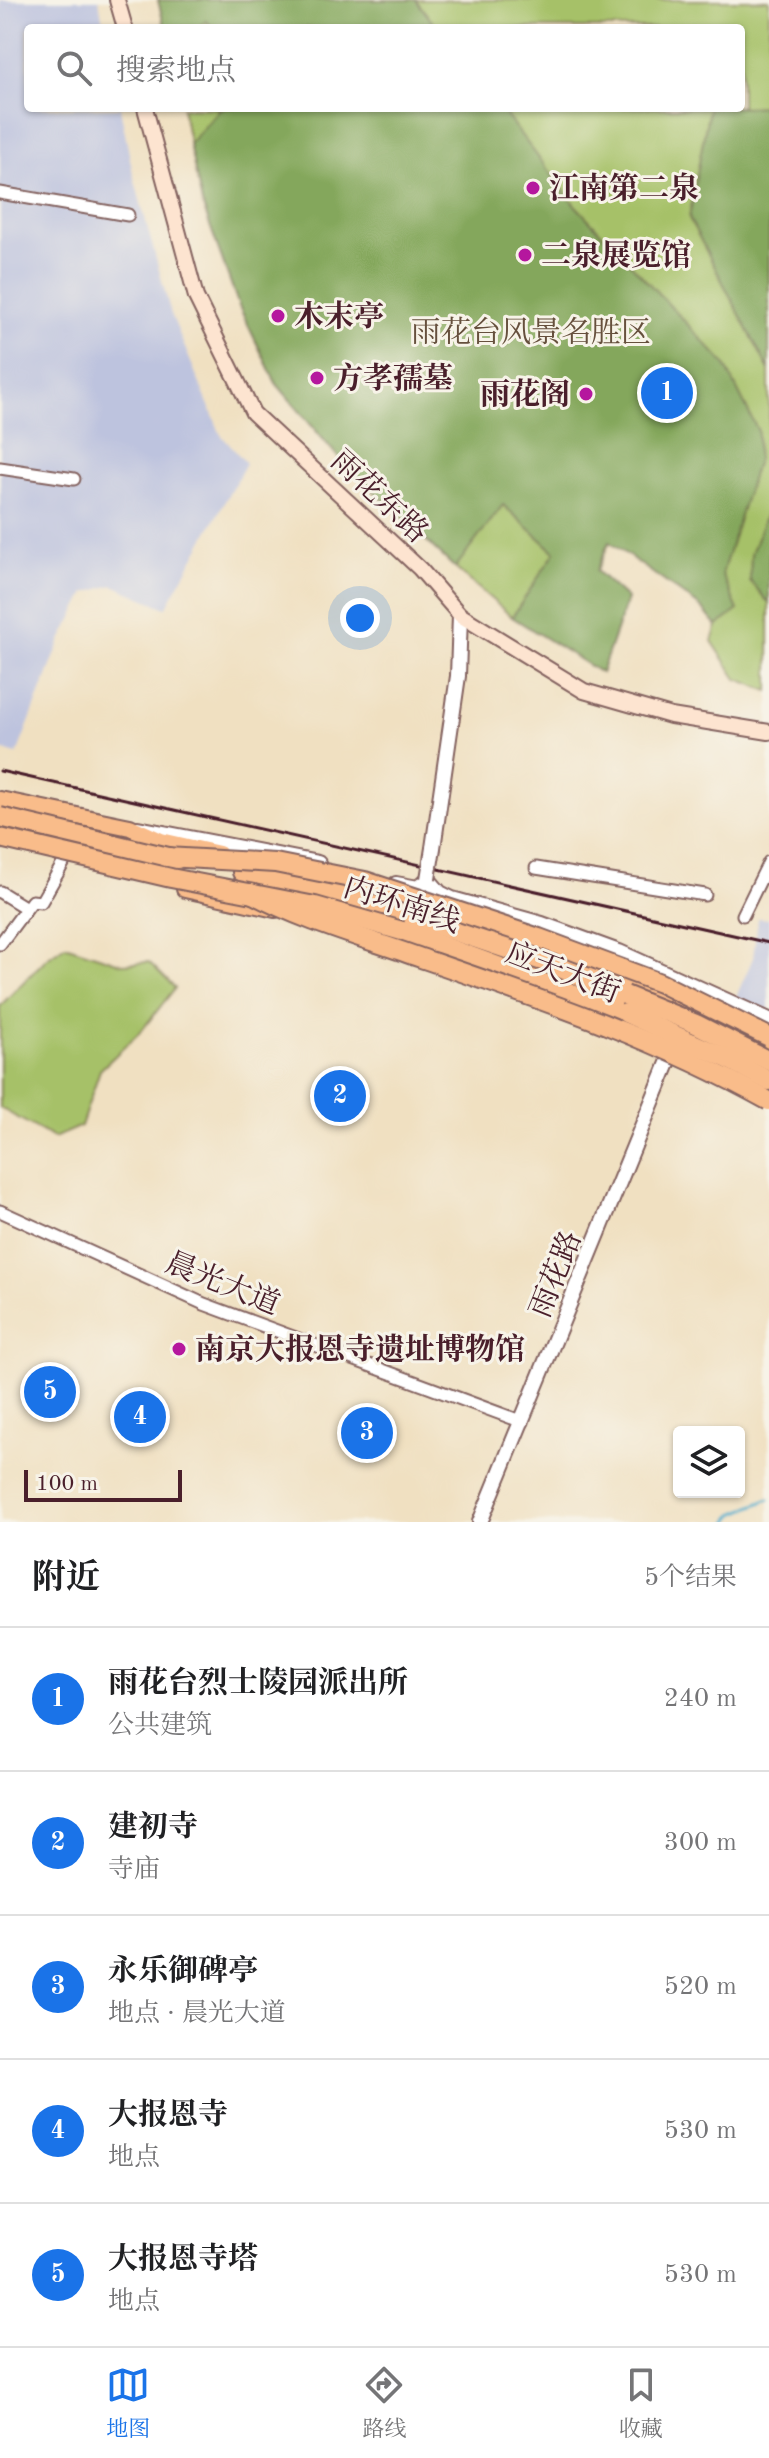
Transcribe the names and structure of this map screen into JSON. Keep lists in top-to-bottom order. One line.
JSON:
{"streets":{"highway":["内环南线"],"main road":["雨花东路","应天大街"],"street":["雨花路","晨光大道"]},"crossings":[["应天大街","雨花路"],["雨花路","晨光大道"]],"parks":["雨花台风景名胜区"],"places":["江南第二泉","二泉展览馆","木末亭","方孝孺墓","雨花阁","南京大报恩寺遗址博物馆"],"scale_bar":"100 m","page":{"search":"搜索地点","pins":["1","2","5","4","3"],"scale":"100 m","heading":["附近","5个结果"],"list":[{"mark":"1","name":"雨花台烈士陵园派出所","note":"公共建筑","value":"240 m"},{"mark":"2","name":"建初寺","note":"寺庙","value":"300 m"},{"mark":"3","name":"永乐御碑亭","note":"地点 · 晨光大道","value":"520 m"},{"mark":"4","name":"大报恩寺","note":"地点","value":"530 m"},{"mark":"5","name":"大报恩寺塔","note":"地点","value":"530 m"}],"nav":["地图","路线","收藏"]}}
